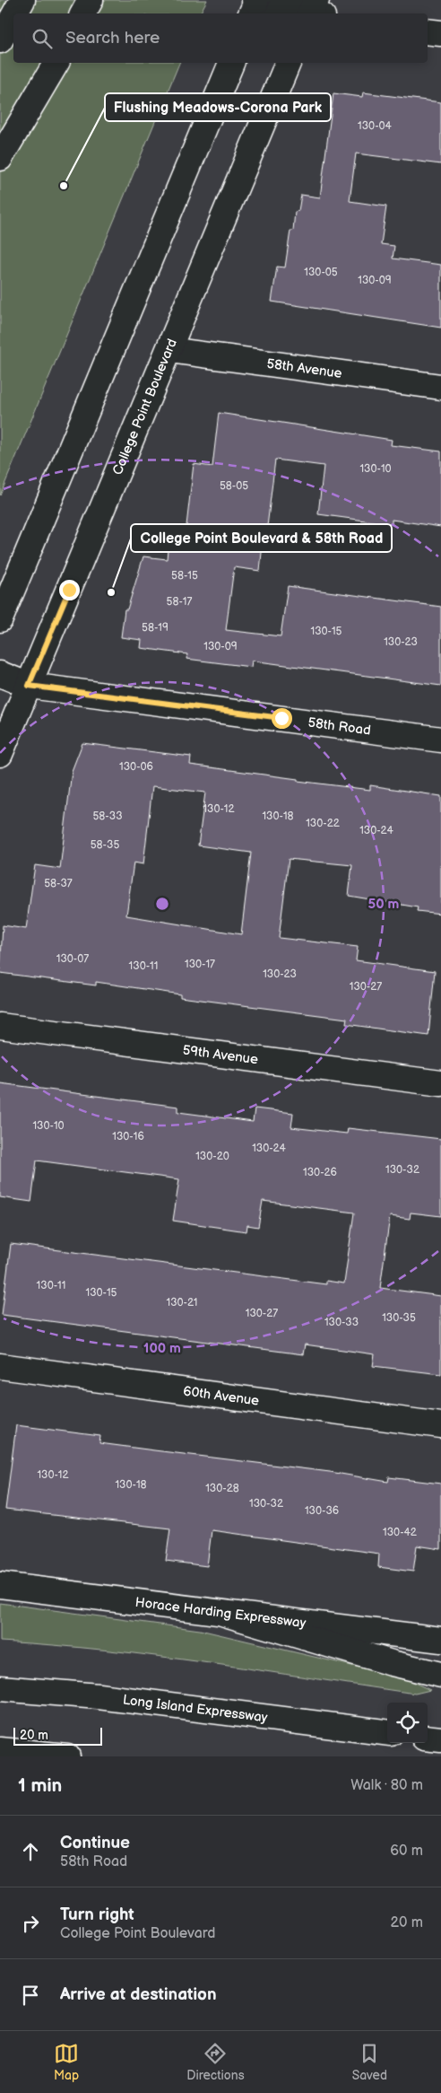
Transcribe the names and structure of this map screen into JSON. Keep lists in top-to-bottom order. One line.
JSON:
{"streets":{"main road":["58th Avenue","College Point Boulevard","58th Road","59th Avenue","60th Avenue","Horace Harding Expressway","Long Island Expressway"]},"crossings":[["58th Avenue","College Point Boulevard"],["College Point Boulevard","58th Road"]],"places":["Flushing Meadows-Corona Park","College Point Boulevard & 58th Road"],"house_numbers":["130-04","130-05","130-09","130-10","58-05","58-15","58-17","58-19","130-15","130-23","130-09","130-06","130-12","58-33","130-18","130-22","130-24","58-35","58-37","130-07","130-17","130-11","130-23","130-27","130-10","130-16","130-24","130-20","130-32","130-26","130-11","130-15","130-21","130-27","130-35","130-33","130-12","130-18","130-28","130-32","130-36","130-42"],"scale_bar":"20 m","page":{"search":"Search here","scale":"20 m","heading":["1 min","Walk · 80 m"],"list":[["Continue","58th Road","60 m"],["Turn right","College Point Boulevard","20 m"],"Arrive at destination"],"nav":["Map","Directions","Saved"]},"rings":["50 m","100 m"]}
